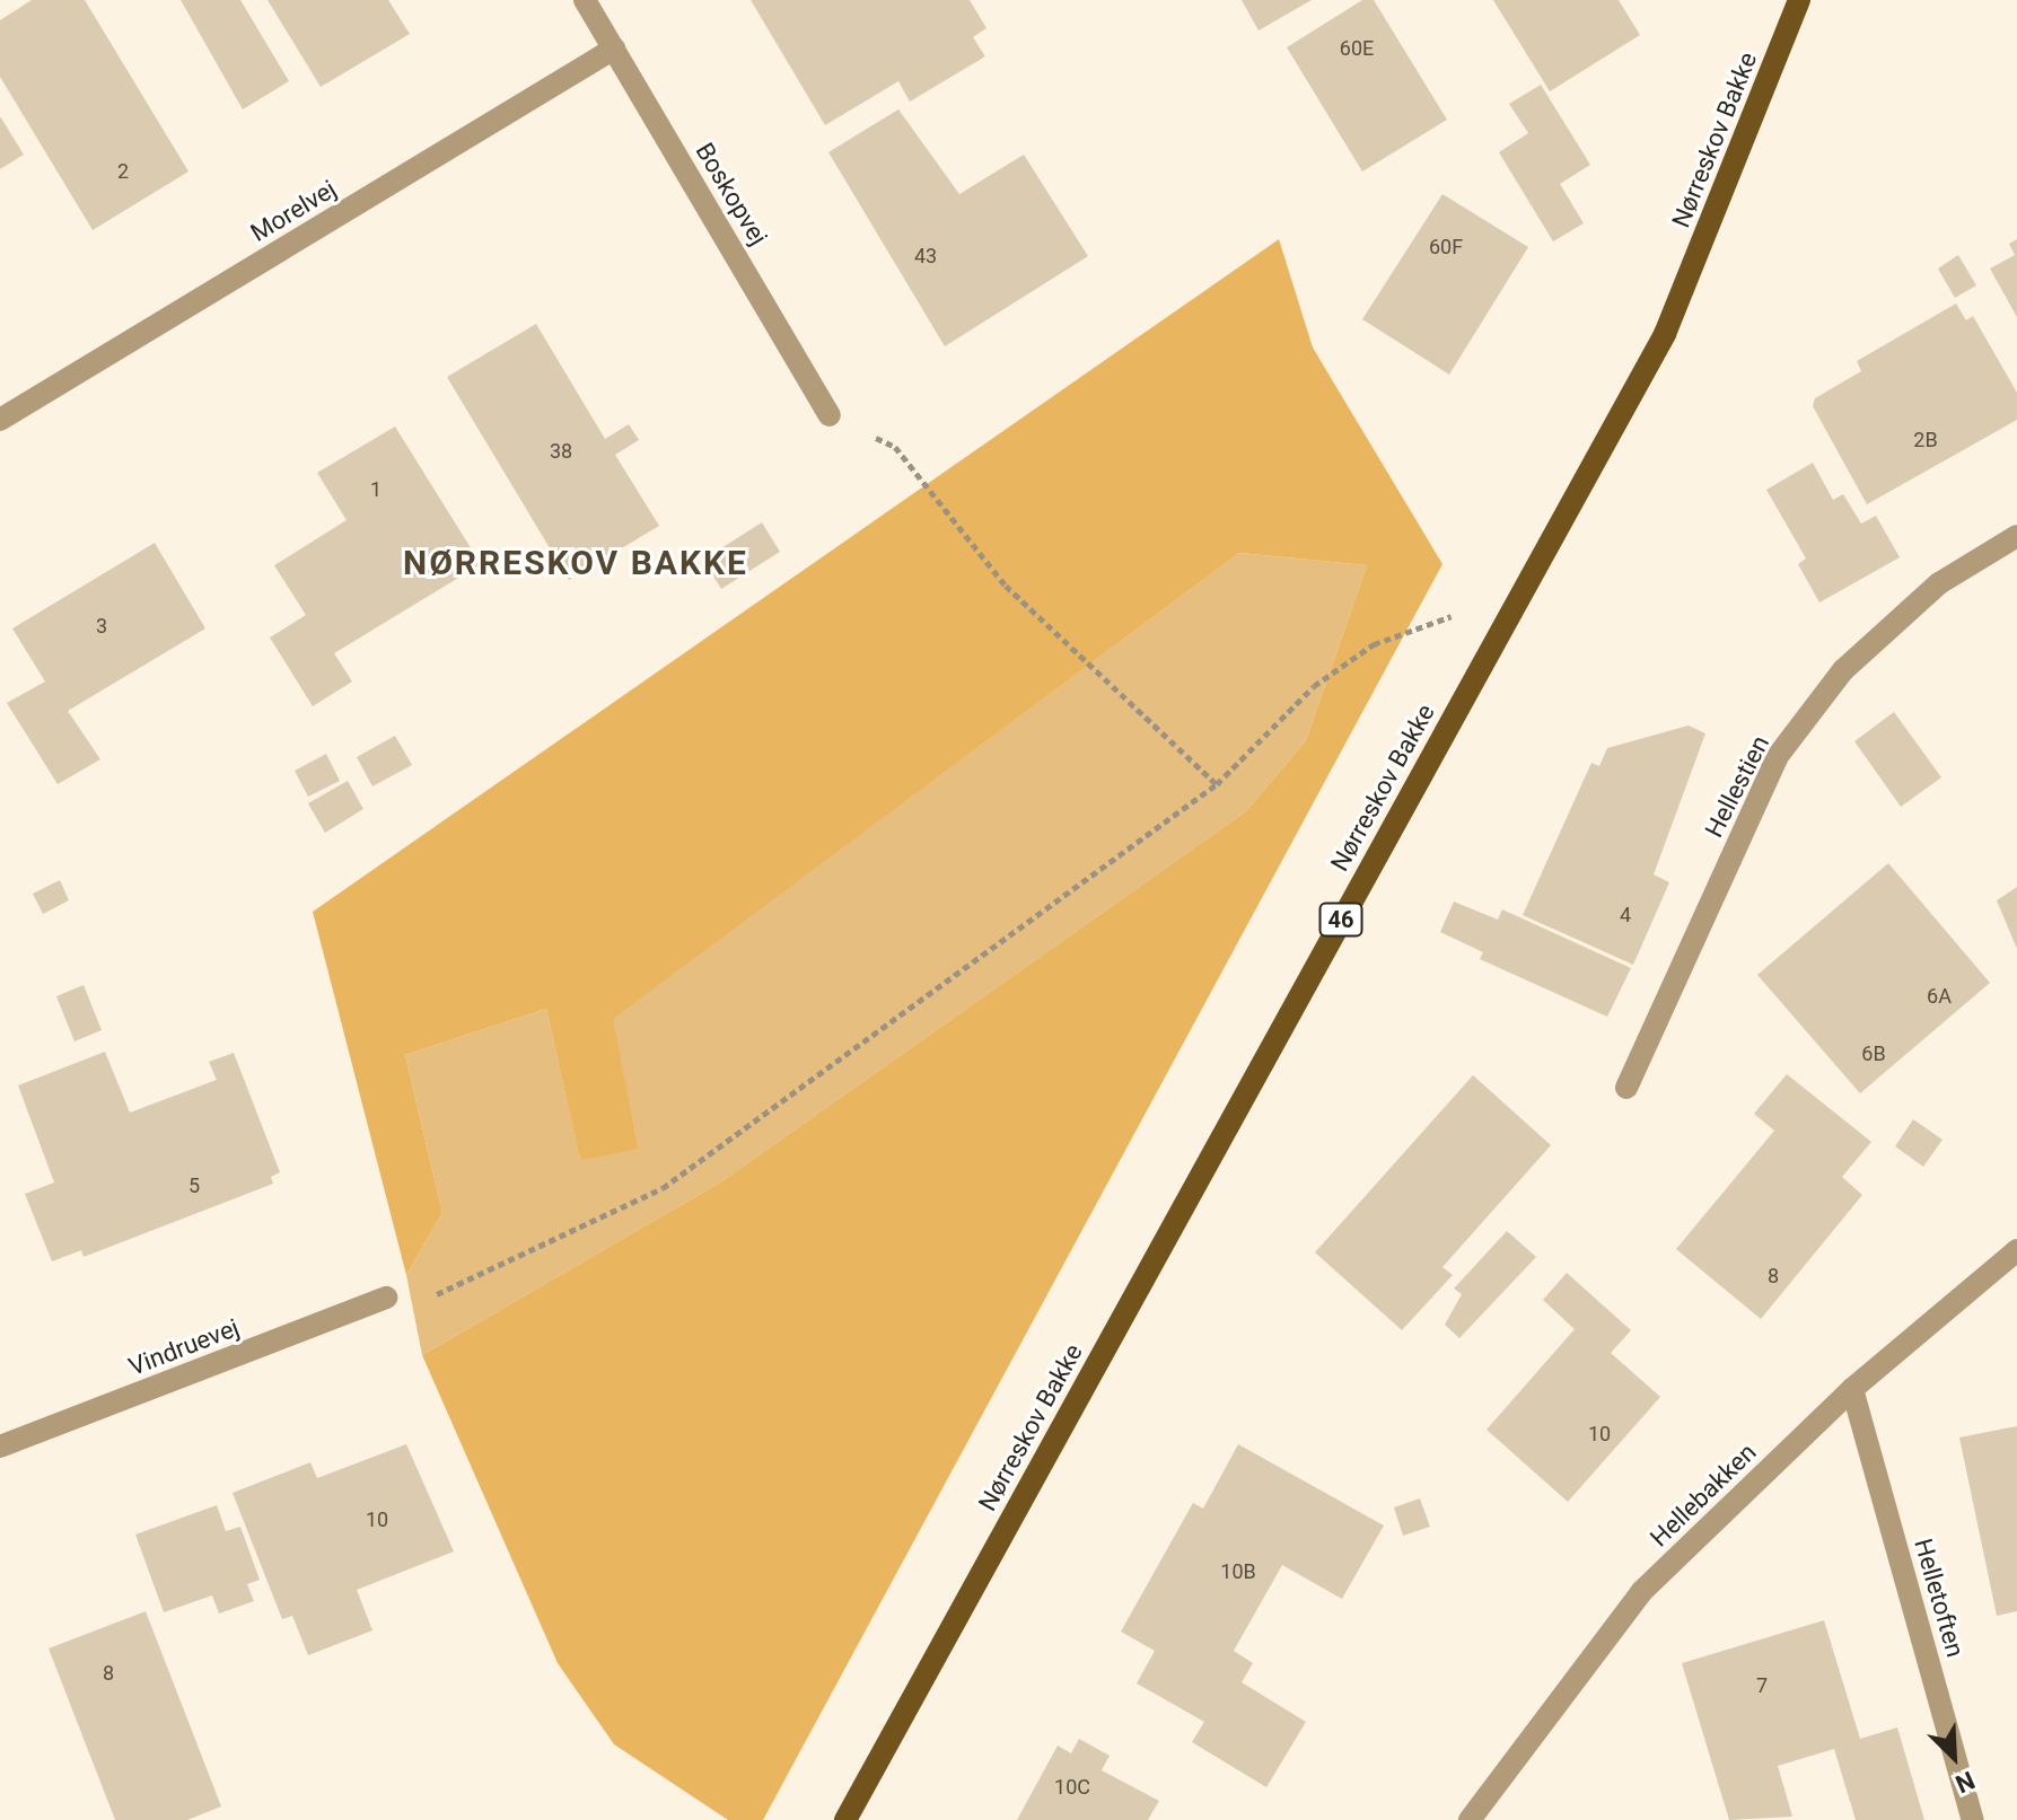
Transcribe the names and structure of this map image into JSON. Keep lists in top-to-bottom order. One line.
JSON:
{"streets":{"main road":["Nørreskov Bakke","46"],"street":["Boskopvej","Morelvej","Hellestien","Vindruevej","Hellebakken","Helletoften"]},"crossings":[["Boskopvej","Morelvej"],["Hellebakken","Helletoften"]],"districts":["NØRRESKOV BAKKE"],"house_numbers":["60E","2","60F","43","2B","38","1","3","4","6A","6B","5","8","10","10","10B","8","7","10C"],"north":"bottom right"}
